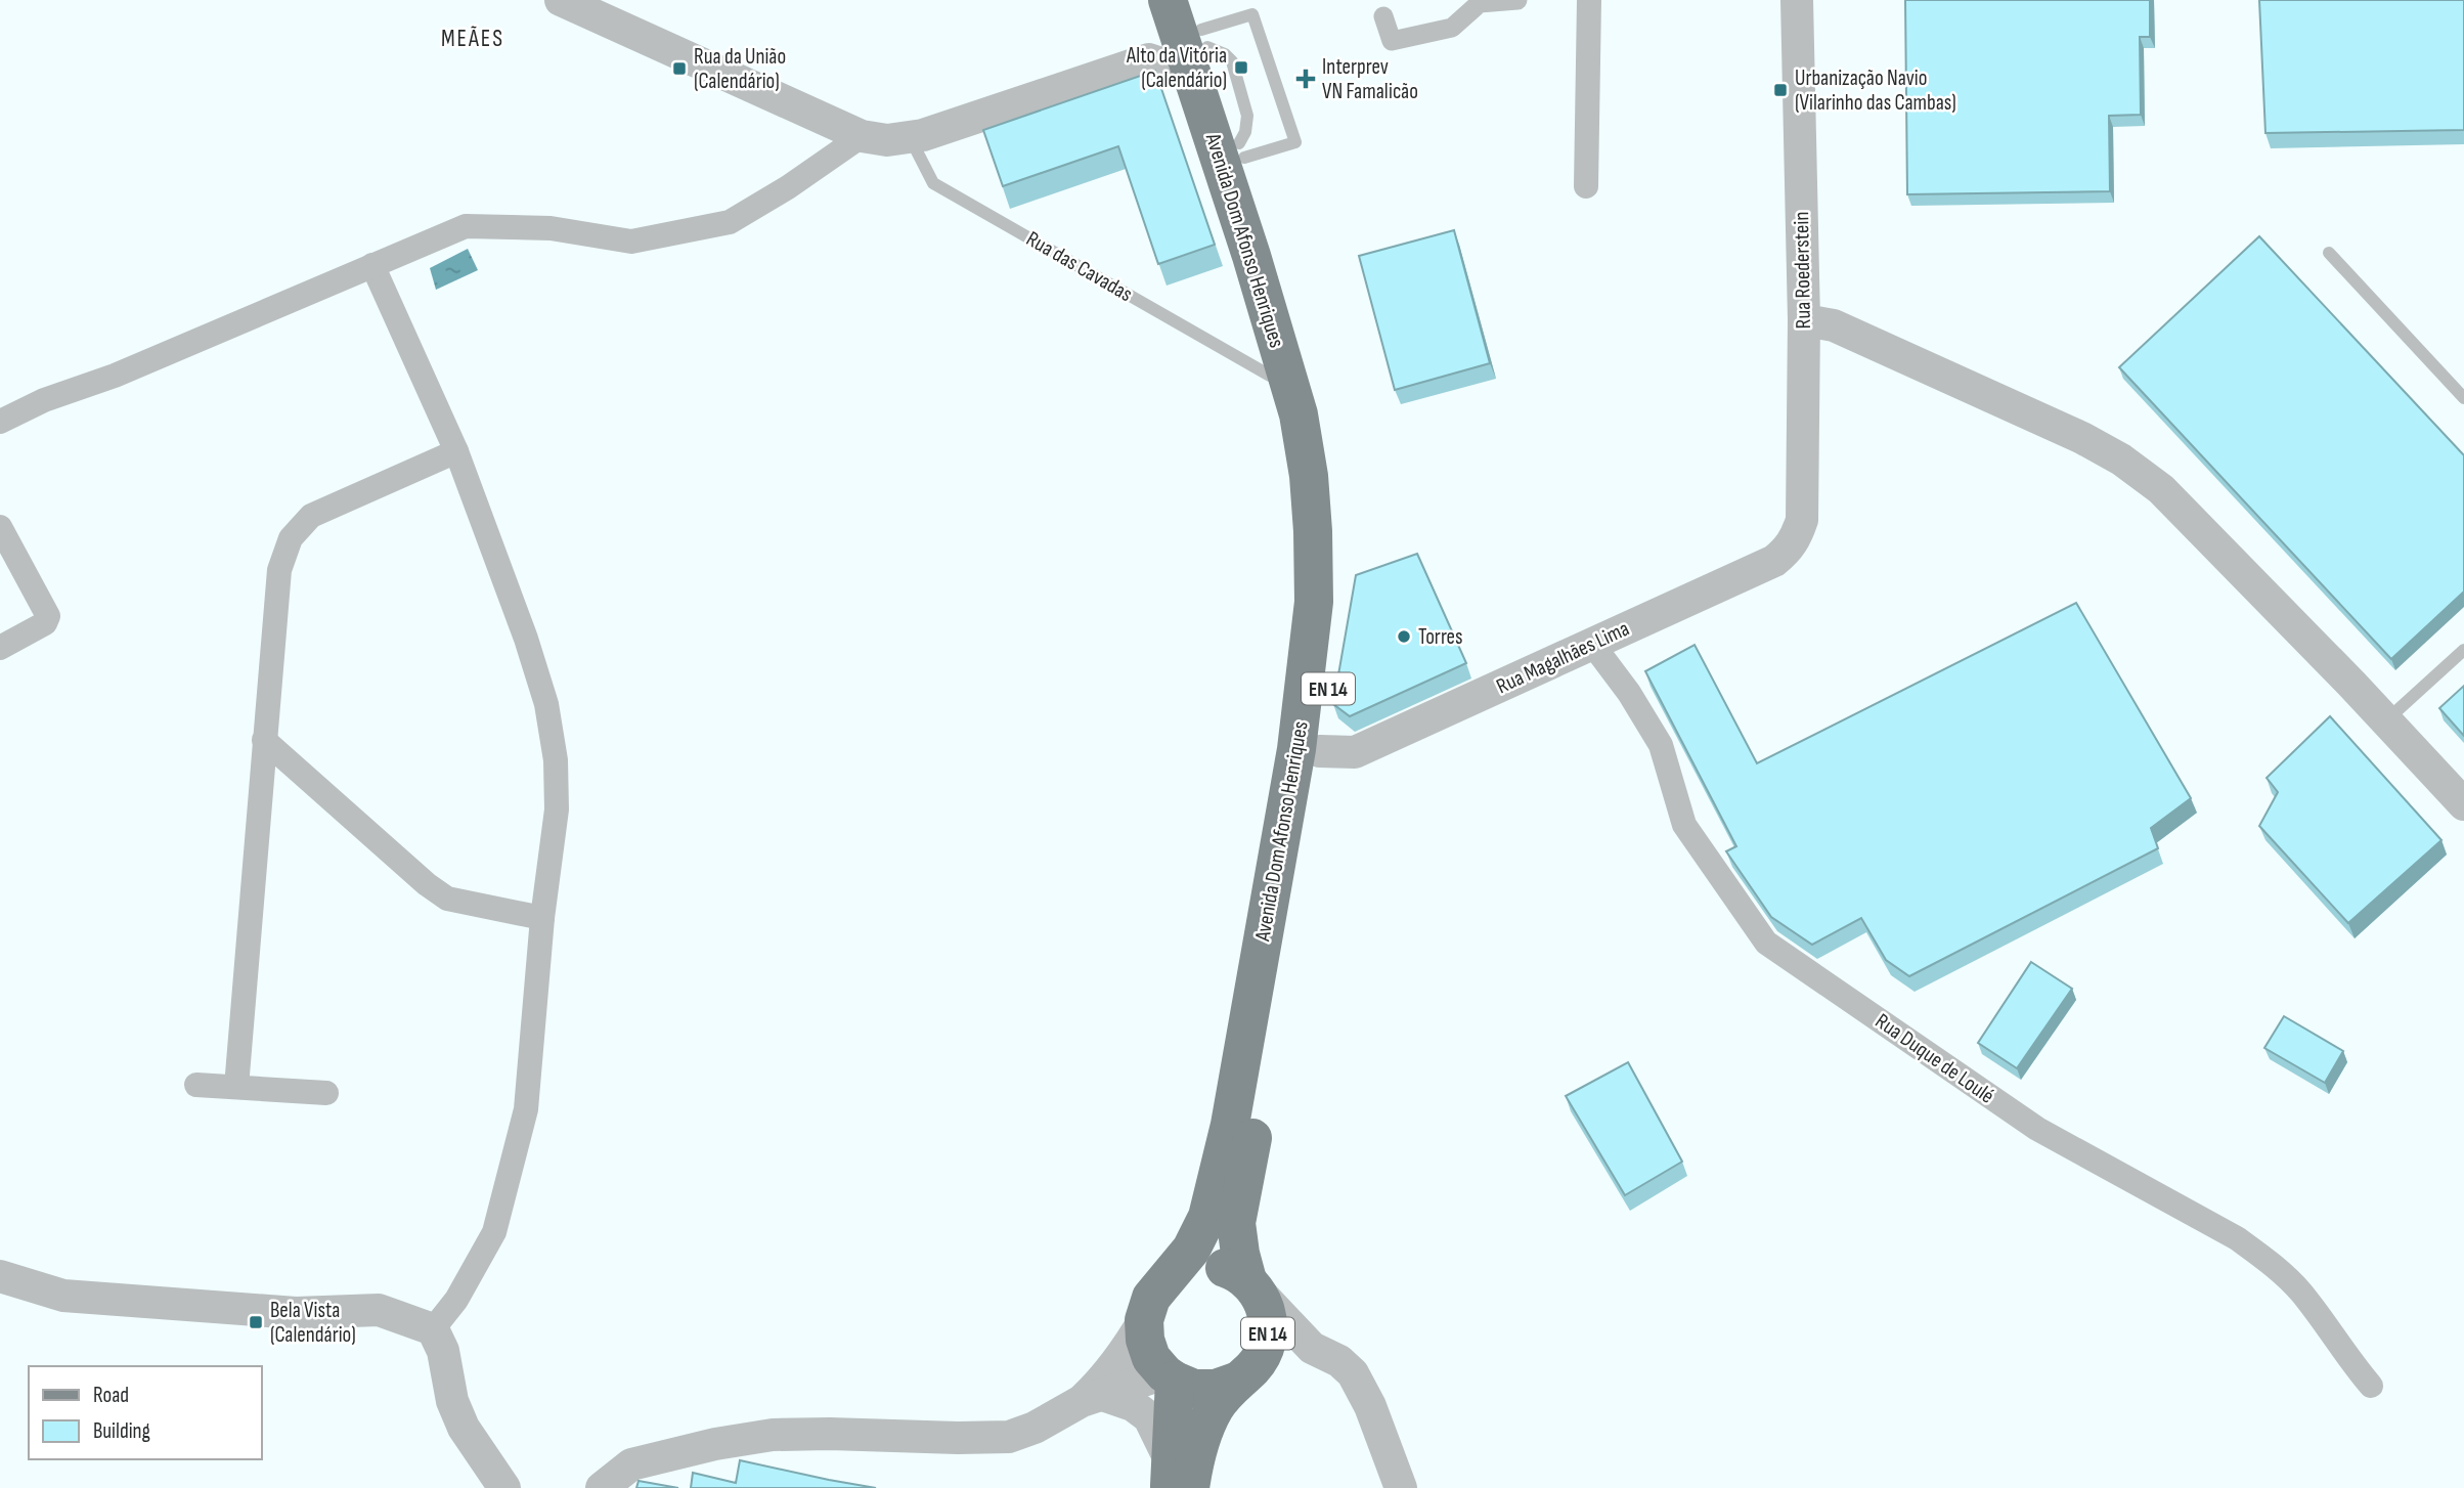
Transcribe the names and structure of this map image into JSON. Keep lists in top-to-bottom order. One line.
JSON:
{"streets":{"main road":["Avenida Dom Afonso Henriques","EN 14"],"street":["Rua Roederstein","Rua Magalhães Lima","Rua Duque de Loulé"],"lane":["Rua das Cavadas"]},"crossings":[["Avenida Dom Afonso Henriques","Rua das Cavadas"],["Avenida Dom Afonso Henriques","Rua Magalhães Lima"],["Rua Roederstein","Rua Magalhães Lima"],["Rua Magalhães Lima","Rua Duque de Loulé"]],"districts":["MEÃES"],"places":{"transit":["Alto da Vitória (Calendário)","Rua da União (Calendário)","Urbanização Navio (Vilarinho das Cambas)","Bela Vista (Calendário)"],"health":["Interprev VN Famalicão"],"other":["Torres"]},"legend":["Road","Building"]}
